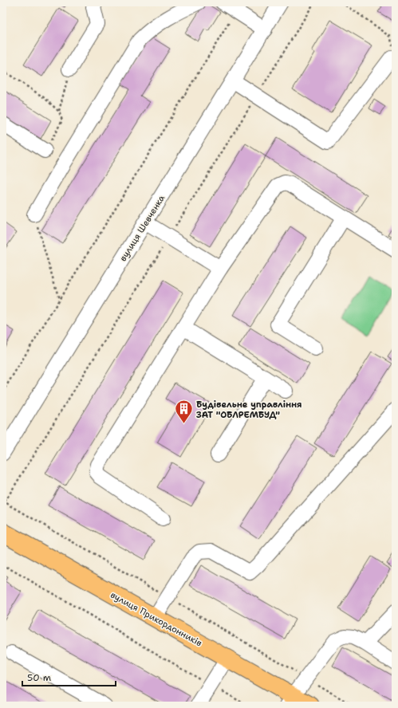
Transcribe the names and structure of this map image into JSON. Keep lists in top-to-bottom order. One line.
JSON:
{"streets":{"main road":["вулиця Прикордонників"],"street":["вулиця Шевченка"]},"places":{"building":["Будівельне управління ЗАТ \"ОБЛРЕМБУД\""]},"scale_bar":"50 m"}
